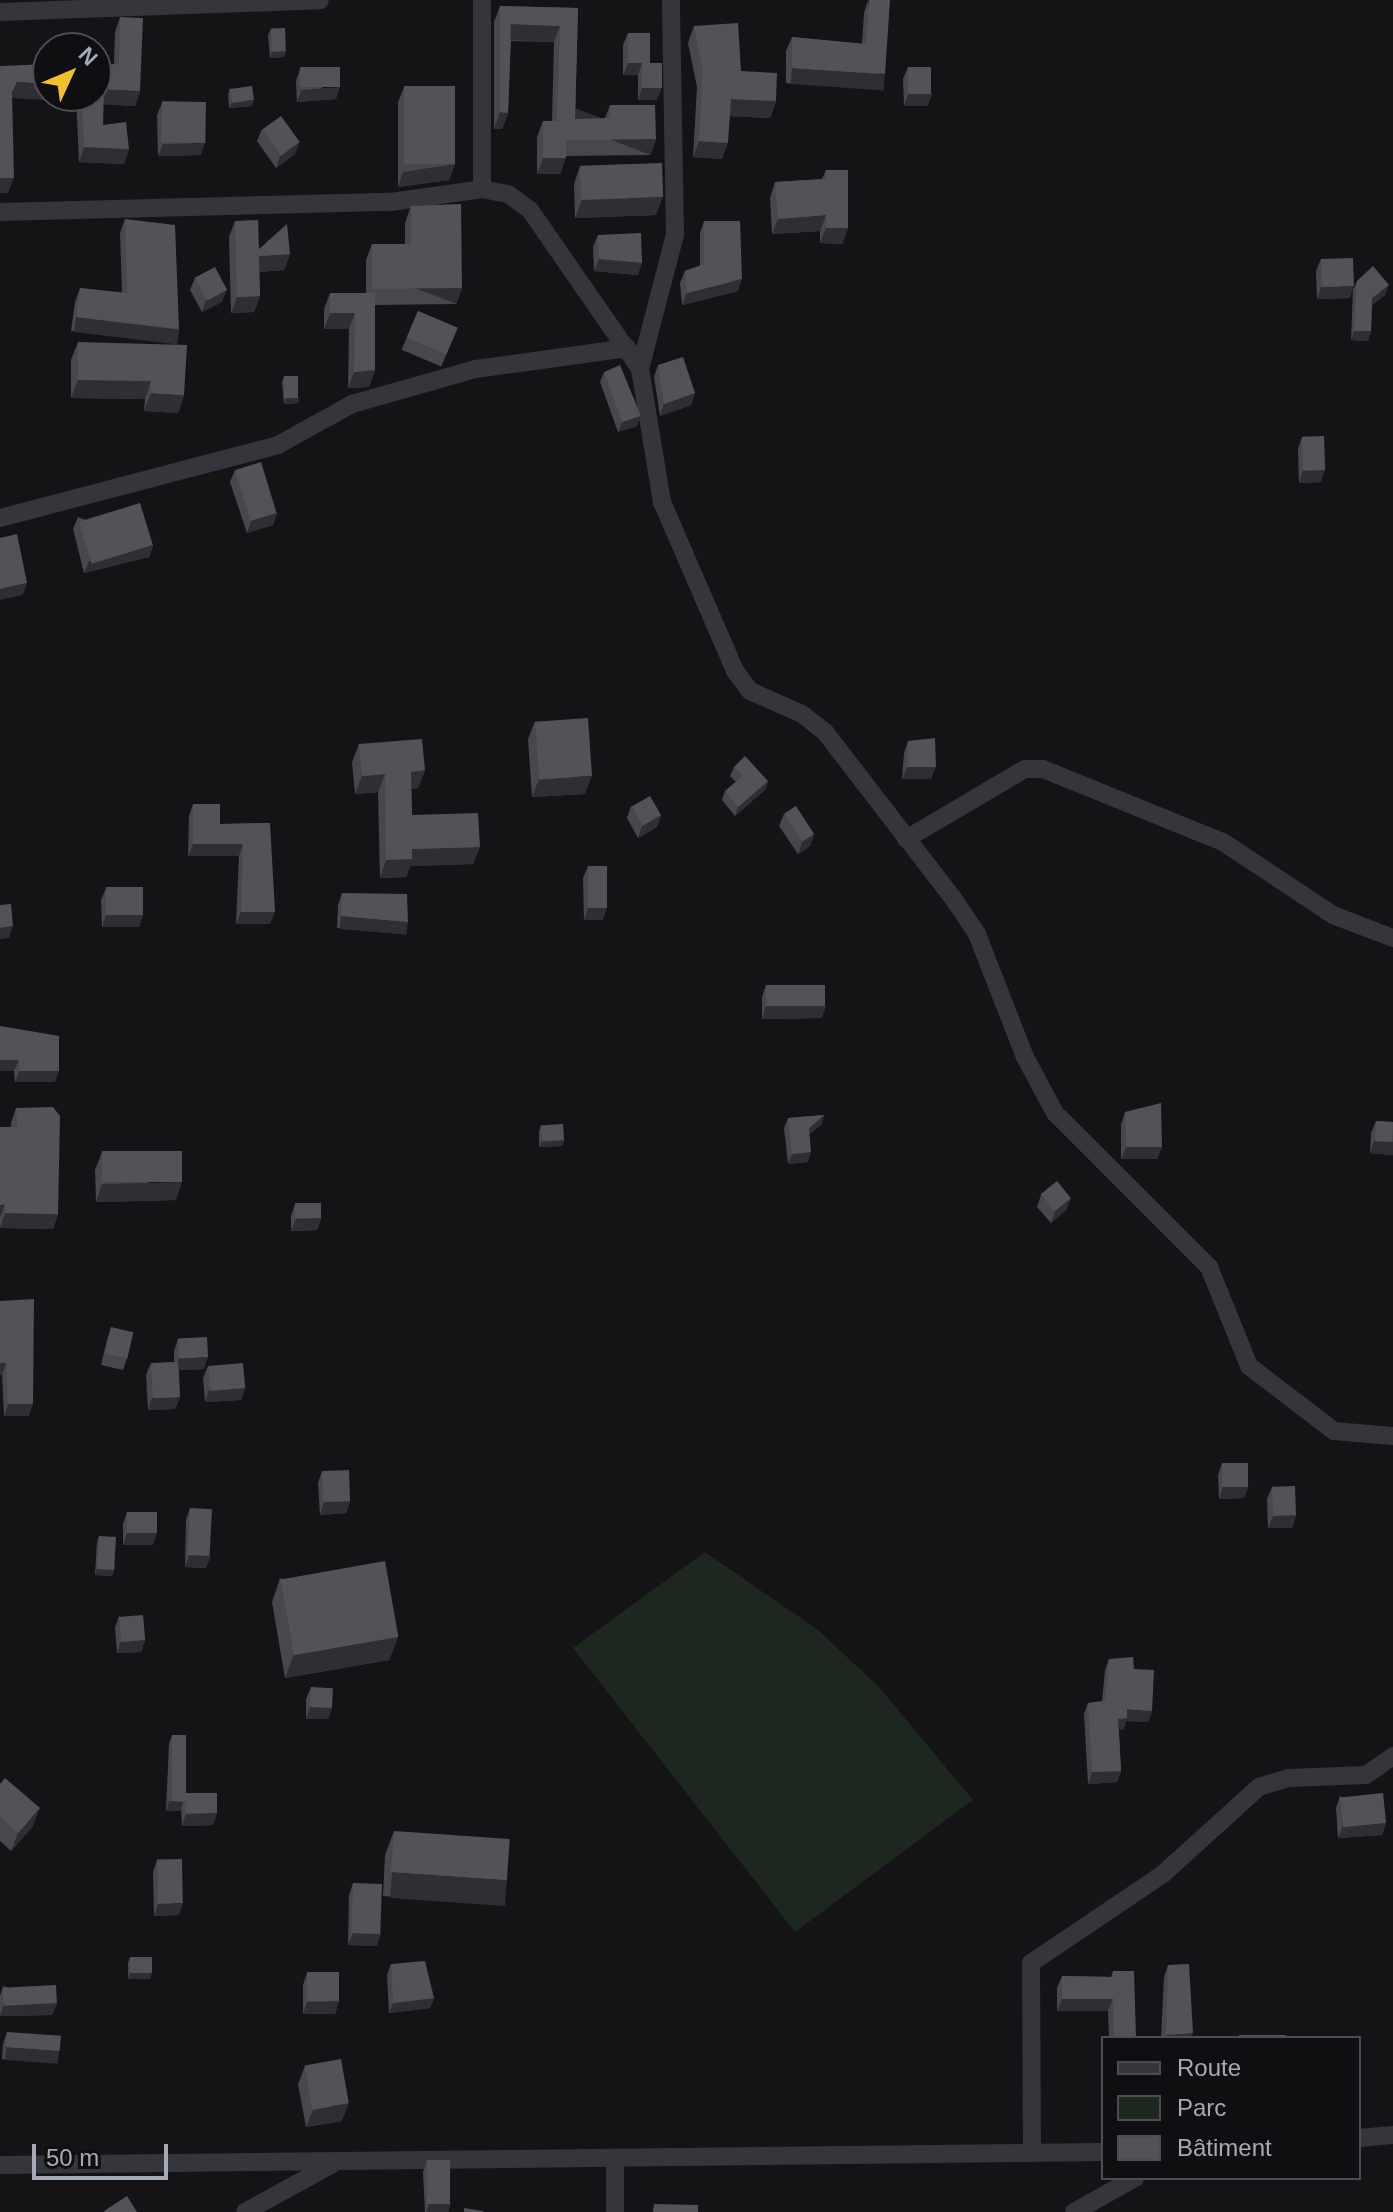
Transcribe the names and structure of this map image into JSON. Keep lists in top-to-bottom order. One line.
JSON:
{"legend":["Route","Parc","Bâtiment"],"scale_bar":"50 m","north":"top right"}
